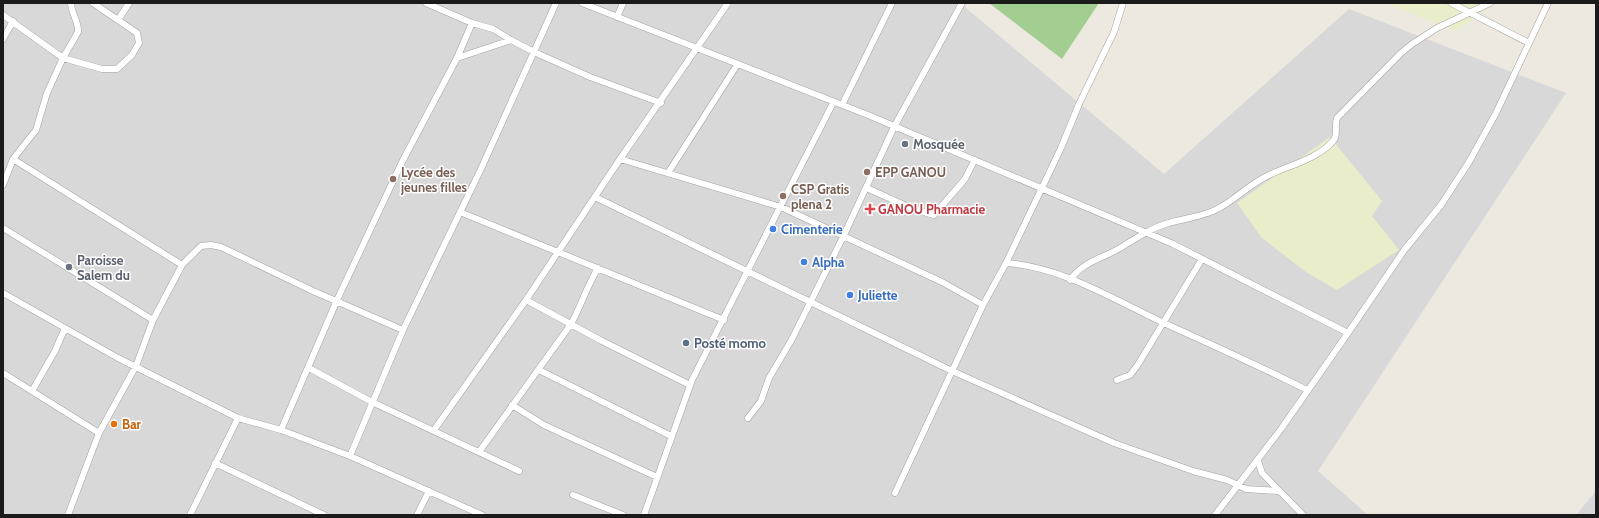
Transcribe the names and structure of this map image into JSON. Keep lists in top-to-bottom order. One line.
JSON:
{"places":{"other":["Mosquée","EPP GANOU","Lycée des jeunes filles","CSP Gratis plena 2","Cimenterie","Alpha","Paroisse Salem du","Juliette","Posté momo","Bar"],"health":["GANOU Pharmacie"]}}
